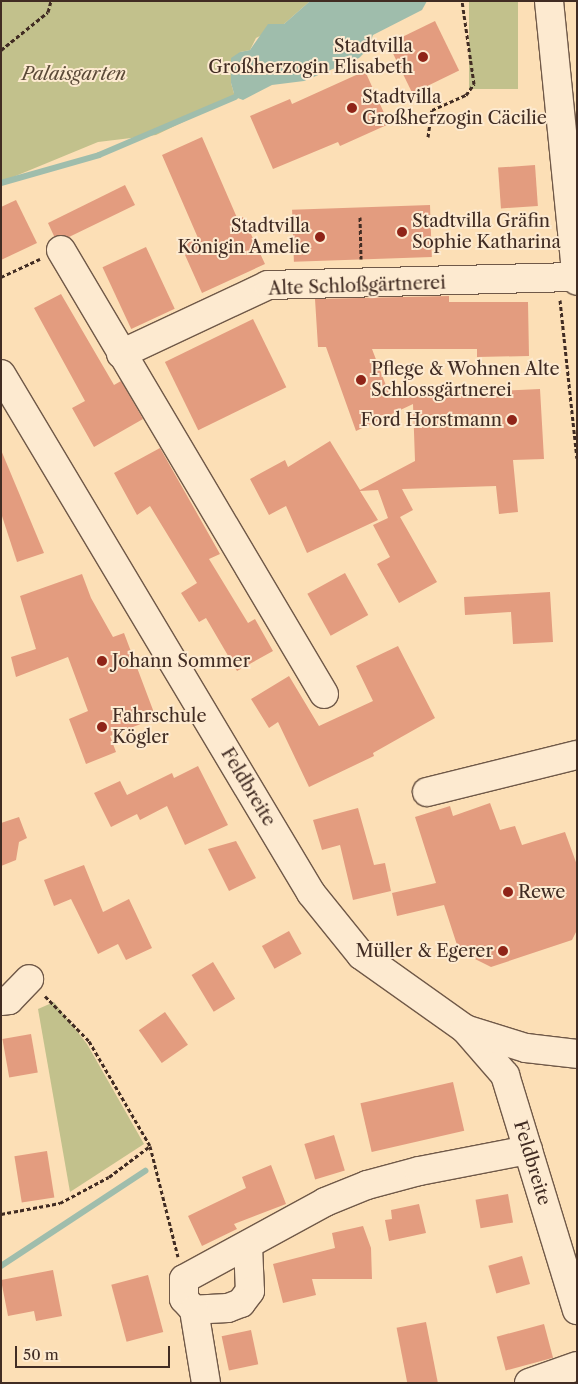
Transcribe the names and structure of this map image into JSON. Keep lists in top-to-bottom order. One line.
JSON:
{"streets":{"street":["Alte Schloßgärtnerei","Feldbreite"]},"parks":["Palaisgarten"],"places":["Stadtvilla Großherzogin Elisabeth","Stadtvilla Großherzogin Cäcilie","Stadtvilla Gräfin Sophie Katharina","Stadtvilla Königin Amelie","Pflege & Wohnen Alte Schlossgärtnerei","Ford Horstmann","Johann Sommer","Fahrschule Kögler","Rewe","Müller & Egerer"],"scale_bar":"50 m"}
